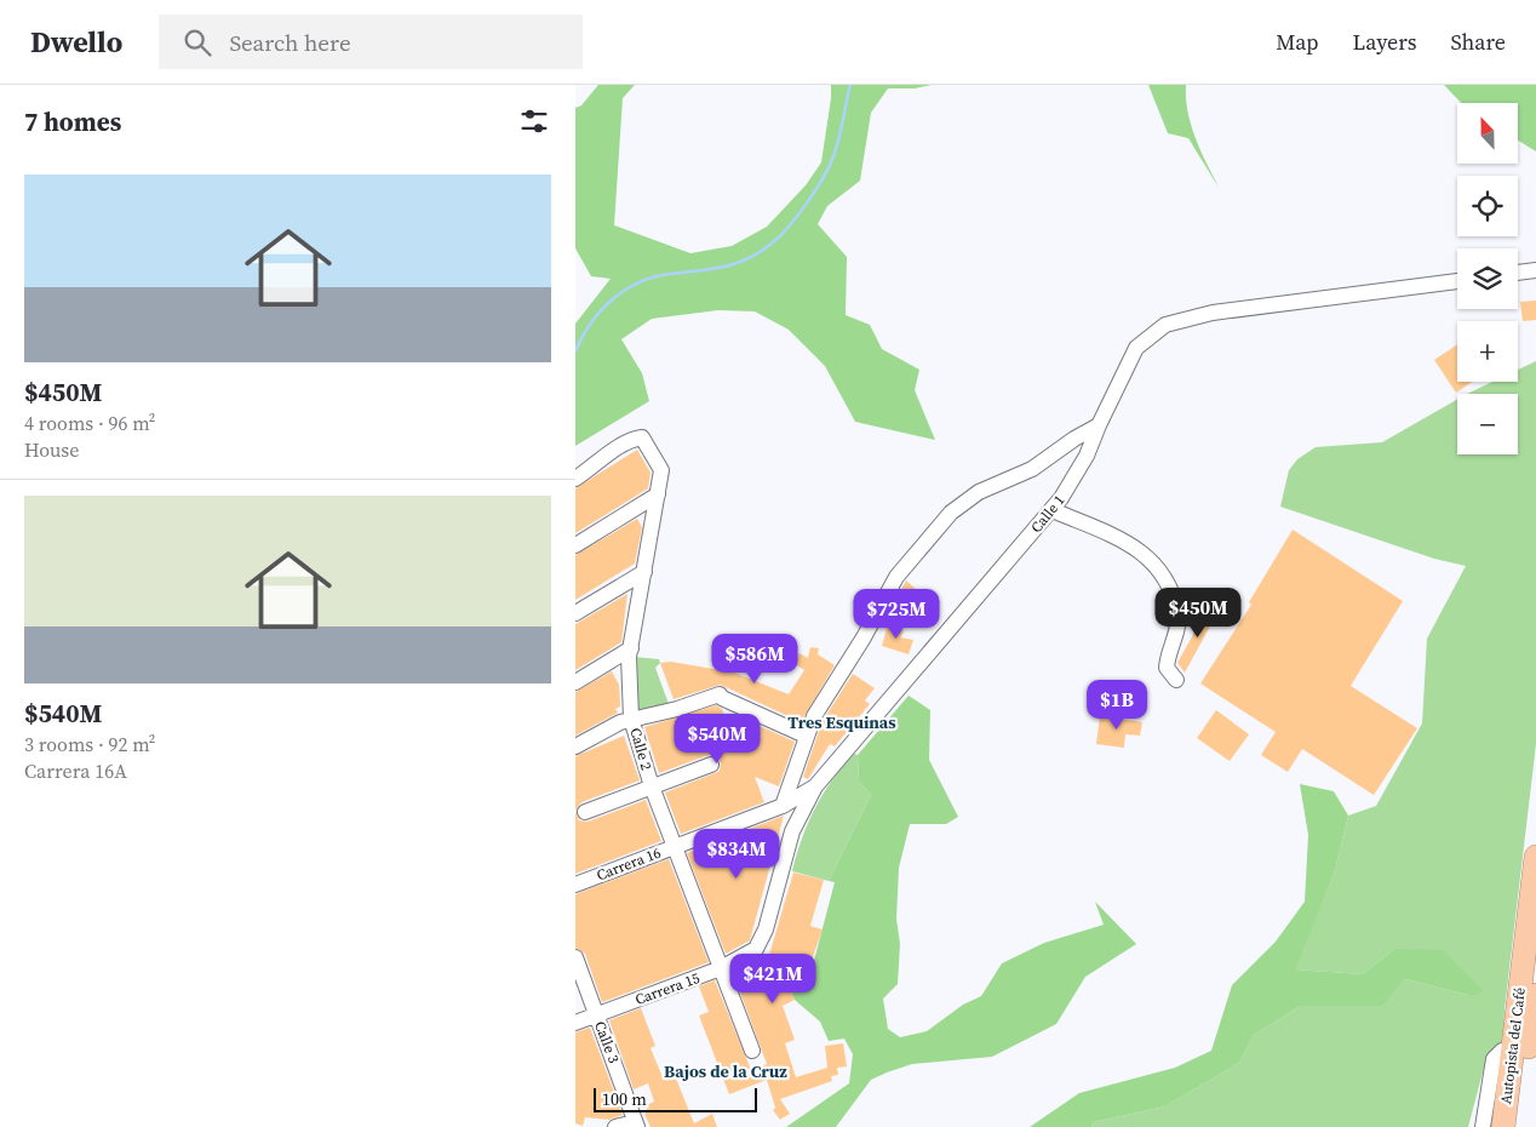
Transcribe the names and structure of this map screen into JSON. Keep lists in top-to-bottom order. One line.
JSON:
{"streets":{"highway":["Autopista del Café"],"street":["Calle 1","Calle 2","Carrera 16","Carrera 15","Calle 3"]},"crossings":[["Calle 1","Carrera 16"],["Calle 1","Carrera 15"],["Calle 2","Carrera 16"],["Calle 2","Carrera 15"],["Carrera 15","Calle 3"]],"districts":["Tres Esquinas","Bajos de la Cruz"],"scale_bar":"100 m","north":"top","page":{"header":"Dwello","search":"Search here","nav":["Map","Layers","Share"],"heading":"7 homes","map_buttons":["+","−"],"list":[{"name":"$450M","note":"4 rooms · 96 m² · House"},{"name":"$540M","note":"3 rooms · 92 m² · Carrera 16A"}],"price":["$450M","$725M","$586M","$1B","$540M","$834M","$421M"],"scale":"100 m"}}
